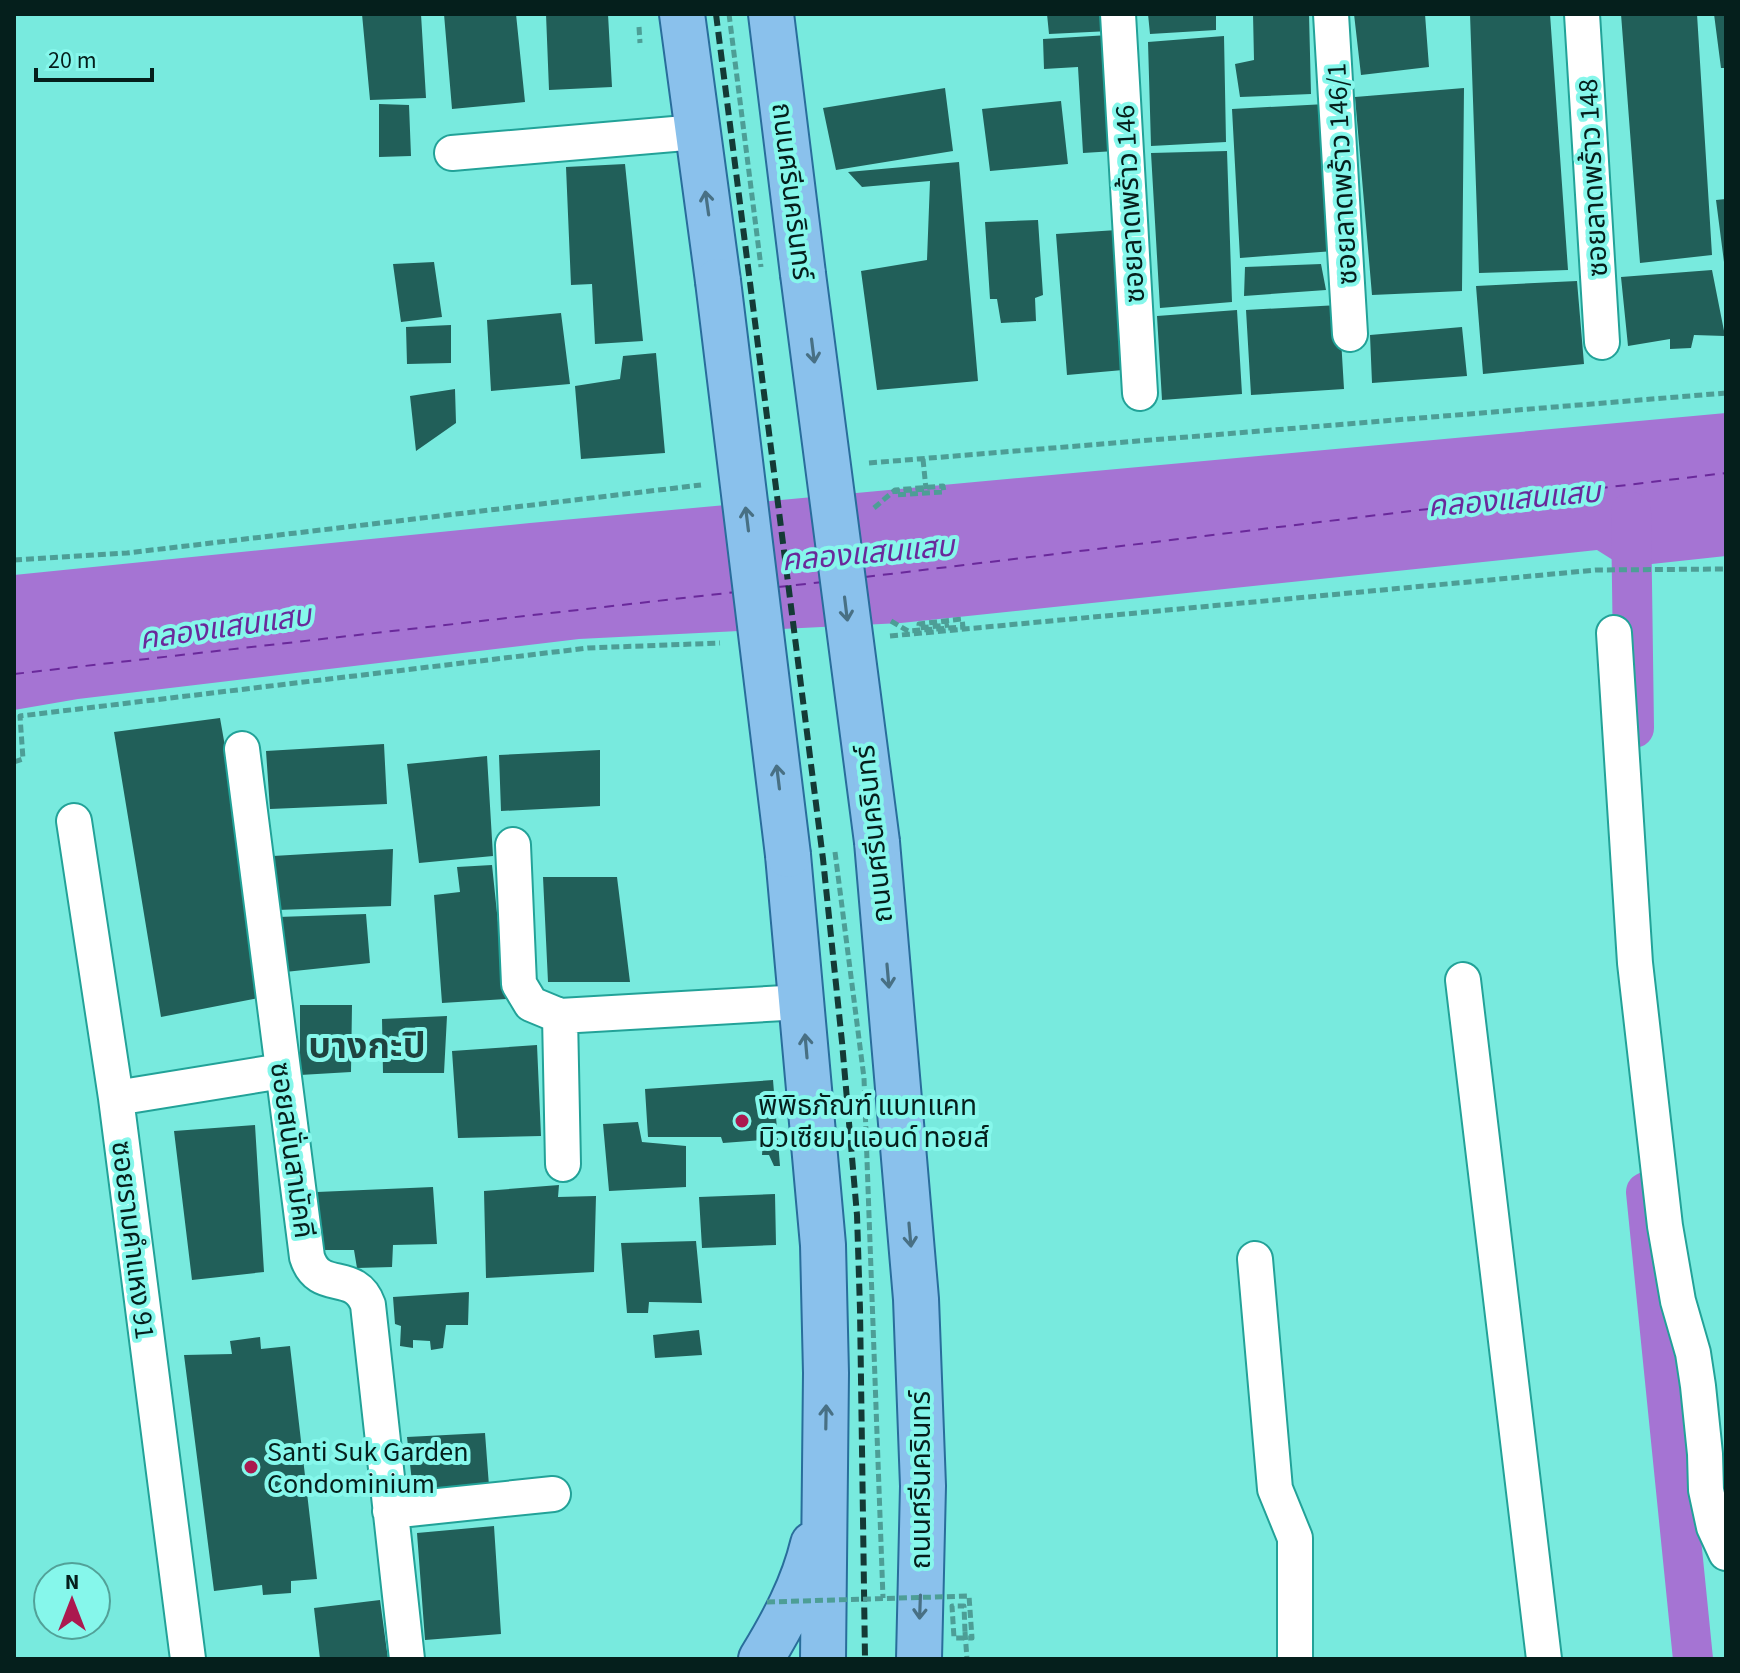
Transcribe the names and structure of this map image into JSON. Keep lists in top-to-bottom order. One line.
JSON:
{"streets":{"main road":["ถนนศรีนครินทร์"],"street":["ซอยลาดพร้าว 146/1","ซอยลาดพร้าว 148","ซอยลาดพร้าว 146","ซอยสนั่นสามัคคี","ซอยรามคำแหง 91"]},"districts":["บางกะปิ"],"water":["คลองแสนแสบ"],"places":["พิพิธภัณฑ์ แบทแคท มิวเซียม แอนด์ ทอยส์","Santi Suk Garden Condominium"],"scale_bar":"20 m","north":"top"}
